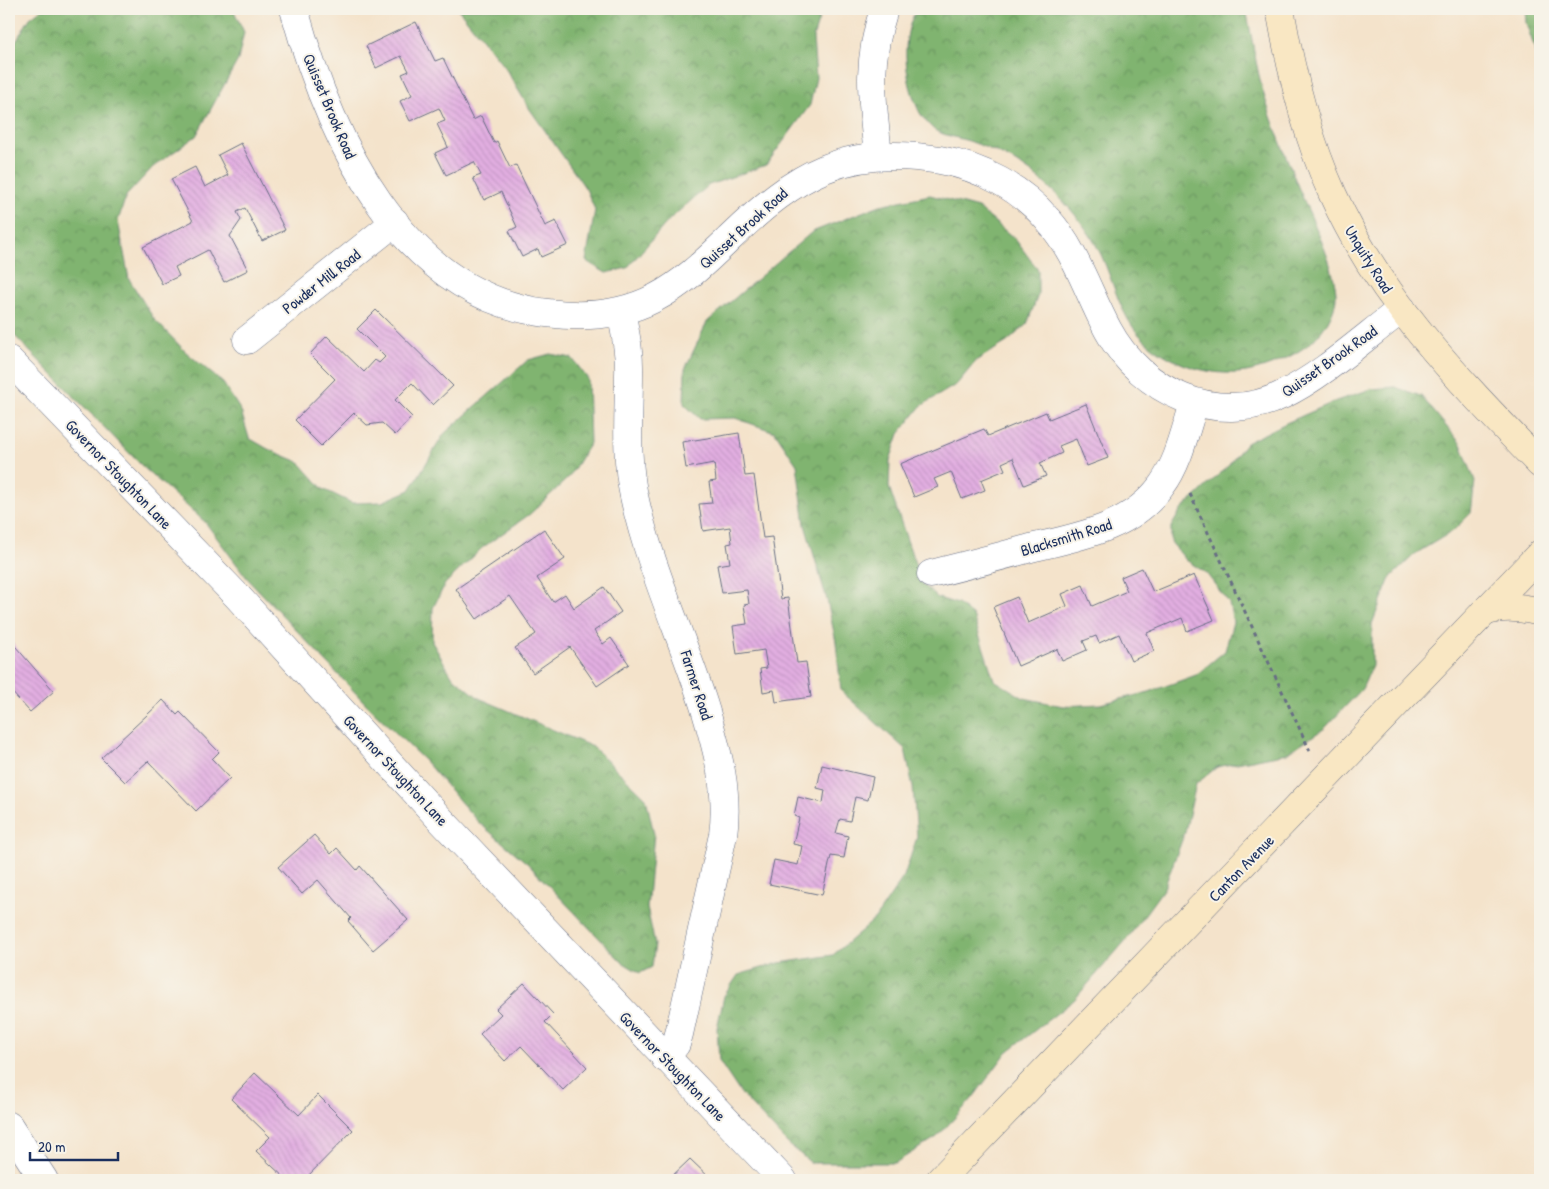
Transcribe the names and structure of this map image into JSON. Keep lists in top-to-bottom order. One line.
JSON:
{"streets":{"main road":["Unquity Road","Canton Avenue"],"street":["Quisset Brook Road","Powder Mill Road","Governor Stoughton Lane","Blacksmith Road","Farmer Road"]},"crossings":[["Quisset Brook Road","Unquity Road"],["Quisset Brook Road","Powder Mill Road"],["Quisset Brook Road","Blacksmith Road"],["Quisset Brook Road","Farmer Road"],["Governor Stoughton Lane","Farmer Road"]],"scale_bar":"20 m"}
